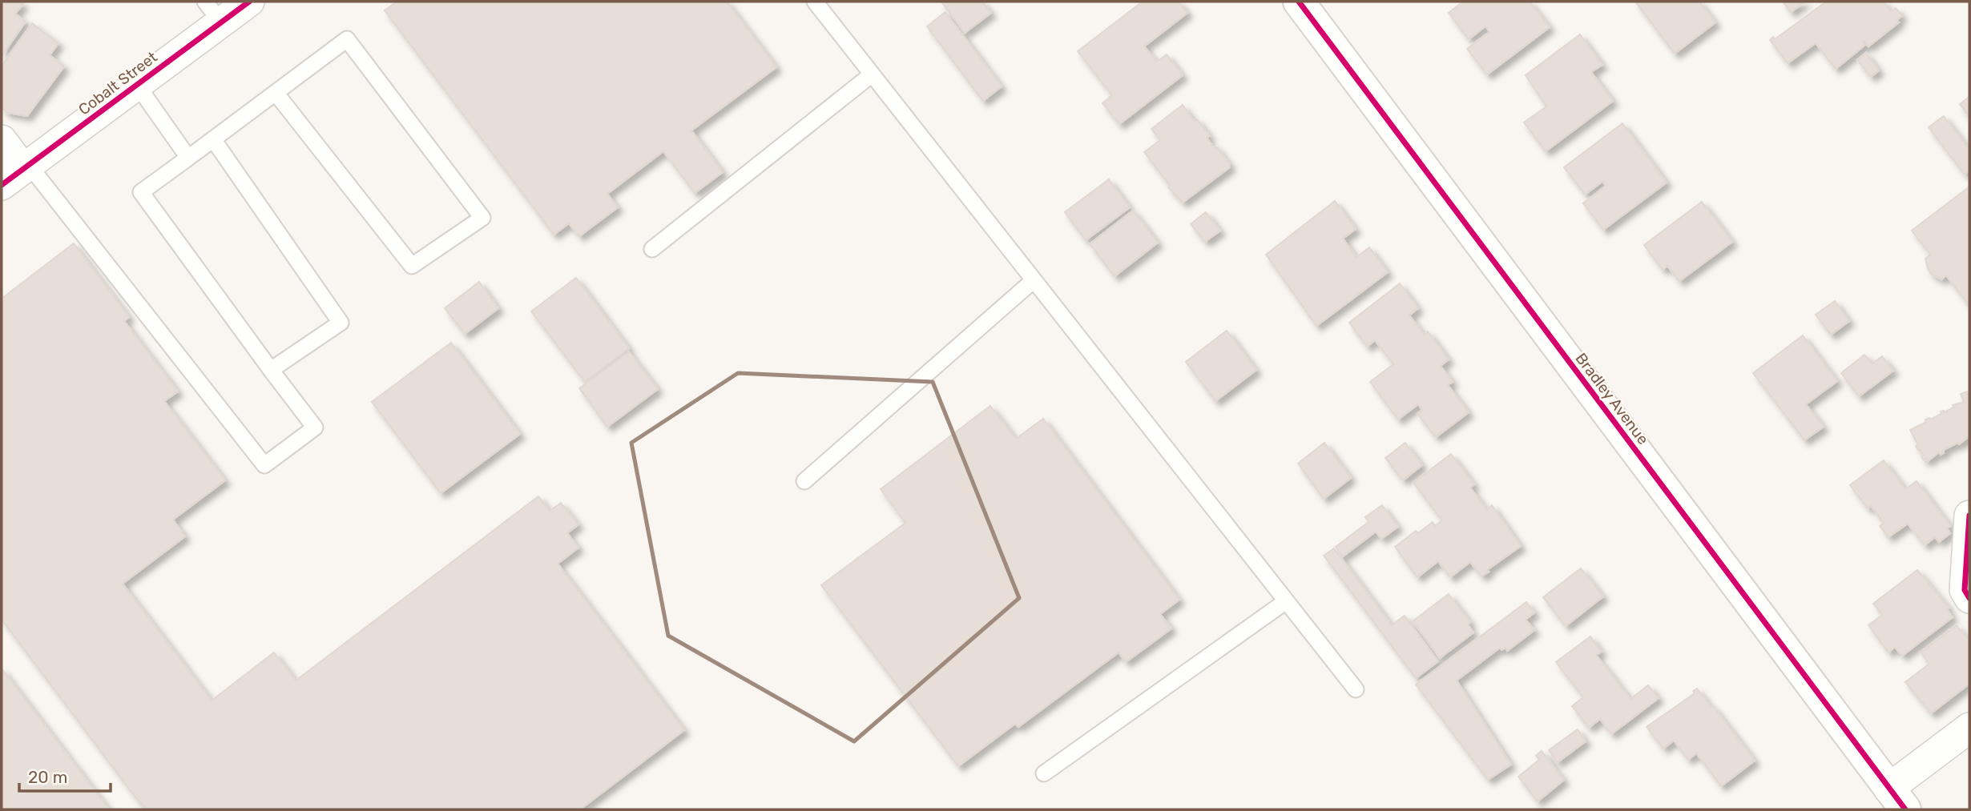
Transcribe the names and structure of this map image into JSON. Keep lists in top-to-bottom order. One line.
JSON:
{"streets":{"street":["Cobalt Street","Bradley Avenue"]},"scale_bar":"20 m"}
